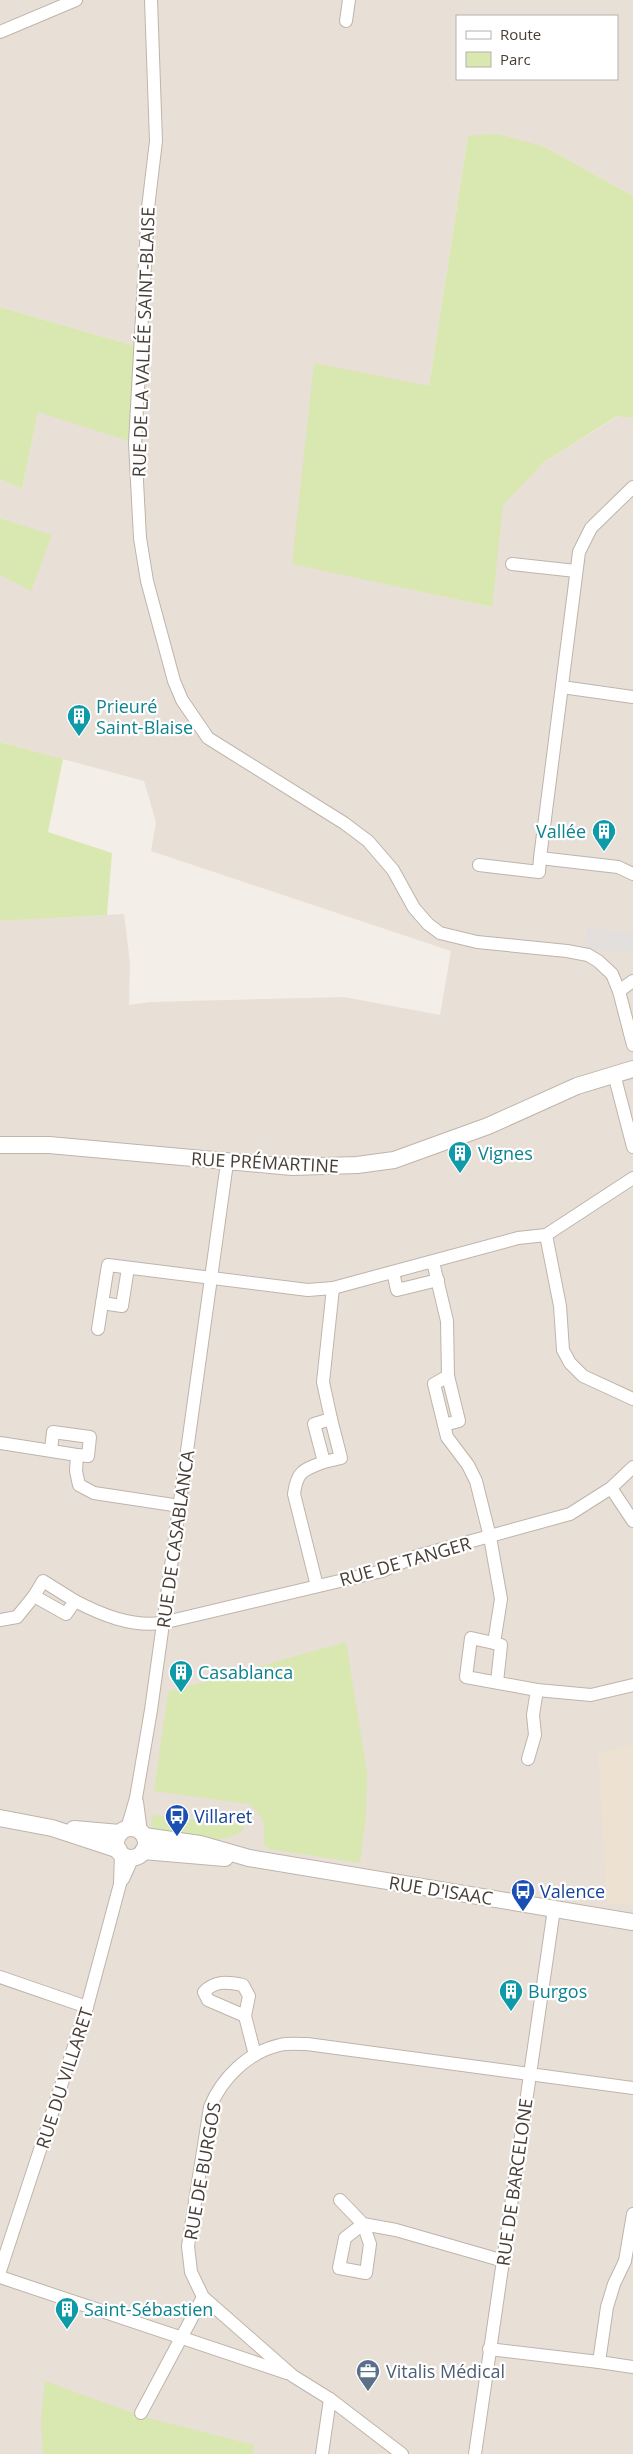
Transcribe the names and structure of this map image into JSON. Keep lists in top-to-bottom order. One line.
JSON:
{"streets":{"street":["RUE DE LA VALLÉE SAINT-BLAISE","RUE PRÉMARTINE","RUE DE CASABLANCA","RUE DE TANGER","RUE D'ISAAC","RUE DU VILLARET","RUE DE BURGOS","RUE DE BARCELONE"]},"crossings":[["RUE PRÉMARTINE","RUE DE CASABLANCA"],["RUE DE CASABLANCA","RUE DE TANGER"],["RUE DE CASABLANCA","RUE D'ISAAC"],["RUE DE CASABLANCA","RUE DU VILLARET"],["RUE D'ISAAC","RUE DU VILLARET"],["RUE D'ISAAC","RUE DE BARCELONE"],["RUE DE BURGOS","RUE DE BARCELONE"]],"places":{"building":["Prieuré Saint-Blaise","Vallée","Vignes","Casablanca","Burgos","Saint-Sébastien"],"bus stop":["Villaret","Valence"],"office":["Vitalis Médical"]},"legend":["Route","Parc"]}
